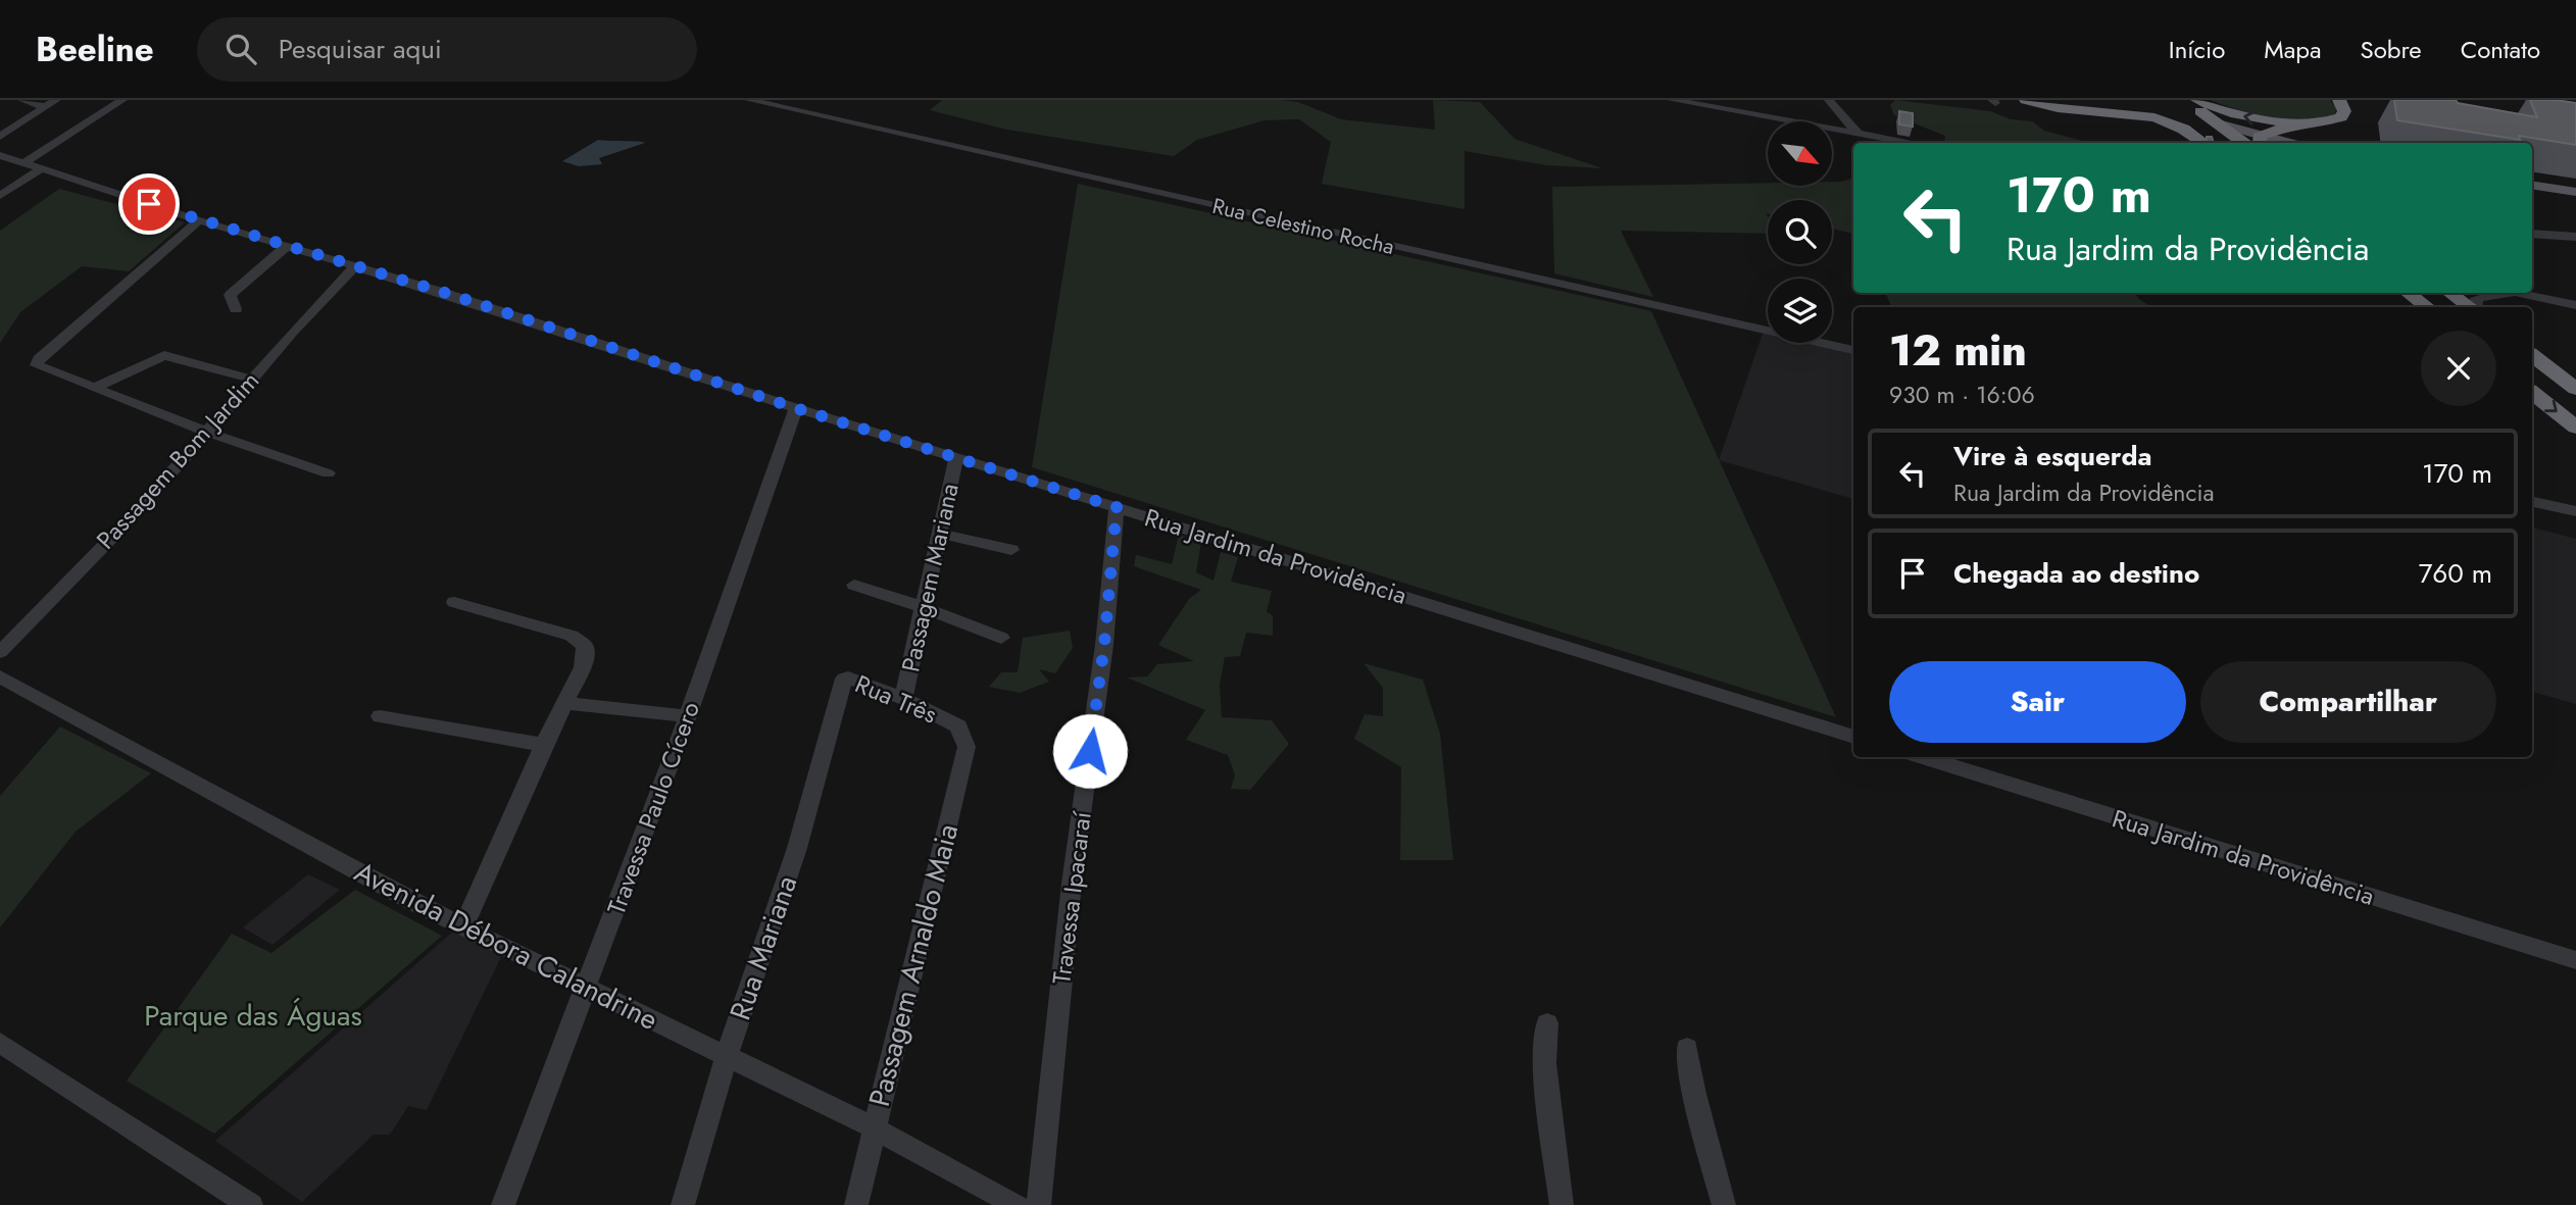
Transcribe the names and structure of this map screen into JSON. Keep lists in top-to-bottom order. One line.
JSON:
{"streets":{"street":["Rua Celestino Rocha","Passagem Bom Jardim","Rua Jardim da Providência","Passagem Mariana","Rua Três","Travessa Paulo Cícero","Travessa Ipacaraí","Avenida Débora Calandrine","Rua Mariana","Passagem Arnaldo Maia"]},"crossings":[["Passagem Bom Jardim","Rua Jardim da Providência"],["Rua Jardim da Providência","Passagem Mariana"],["Rua Jardim da Providência","Travessa Paulo Cícero"],["Rua Jardim da Providência","Travessa Ipacaraí"],["Passagem Mariana","Rua Três"],["Rua Três","Rua Mariana"],["Rua Três","Passagem Arnaldo Maia"],["Travessa Paulo Cícero","Avenida Débora Calandrine"],["Avenida Débora Calandrine","Rua Mariana"],["Avenida Débora Calandrine","Passagem Arnaldo Maia"]],"parks":["Parque das Águas"],"north":"bottom right","page":{"header":"Beeline","search":"Pesquisar aqui","nav":["Início","Mapa","Sobre","Contato"],"turn":["170 m","Rua Jardim da Providência"],"heading":["12 min","930 m · 16:06"],"list":[{"name":"Vire à esquerda","note":"Rua Jardim da Providência","value":"170 m"},{"name":"Chegada ao destino","value":"760 m"}],"buttons":["Sair","Compartilhar"]}}
